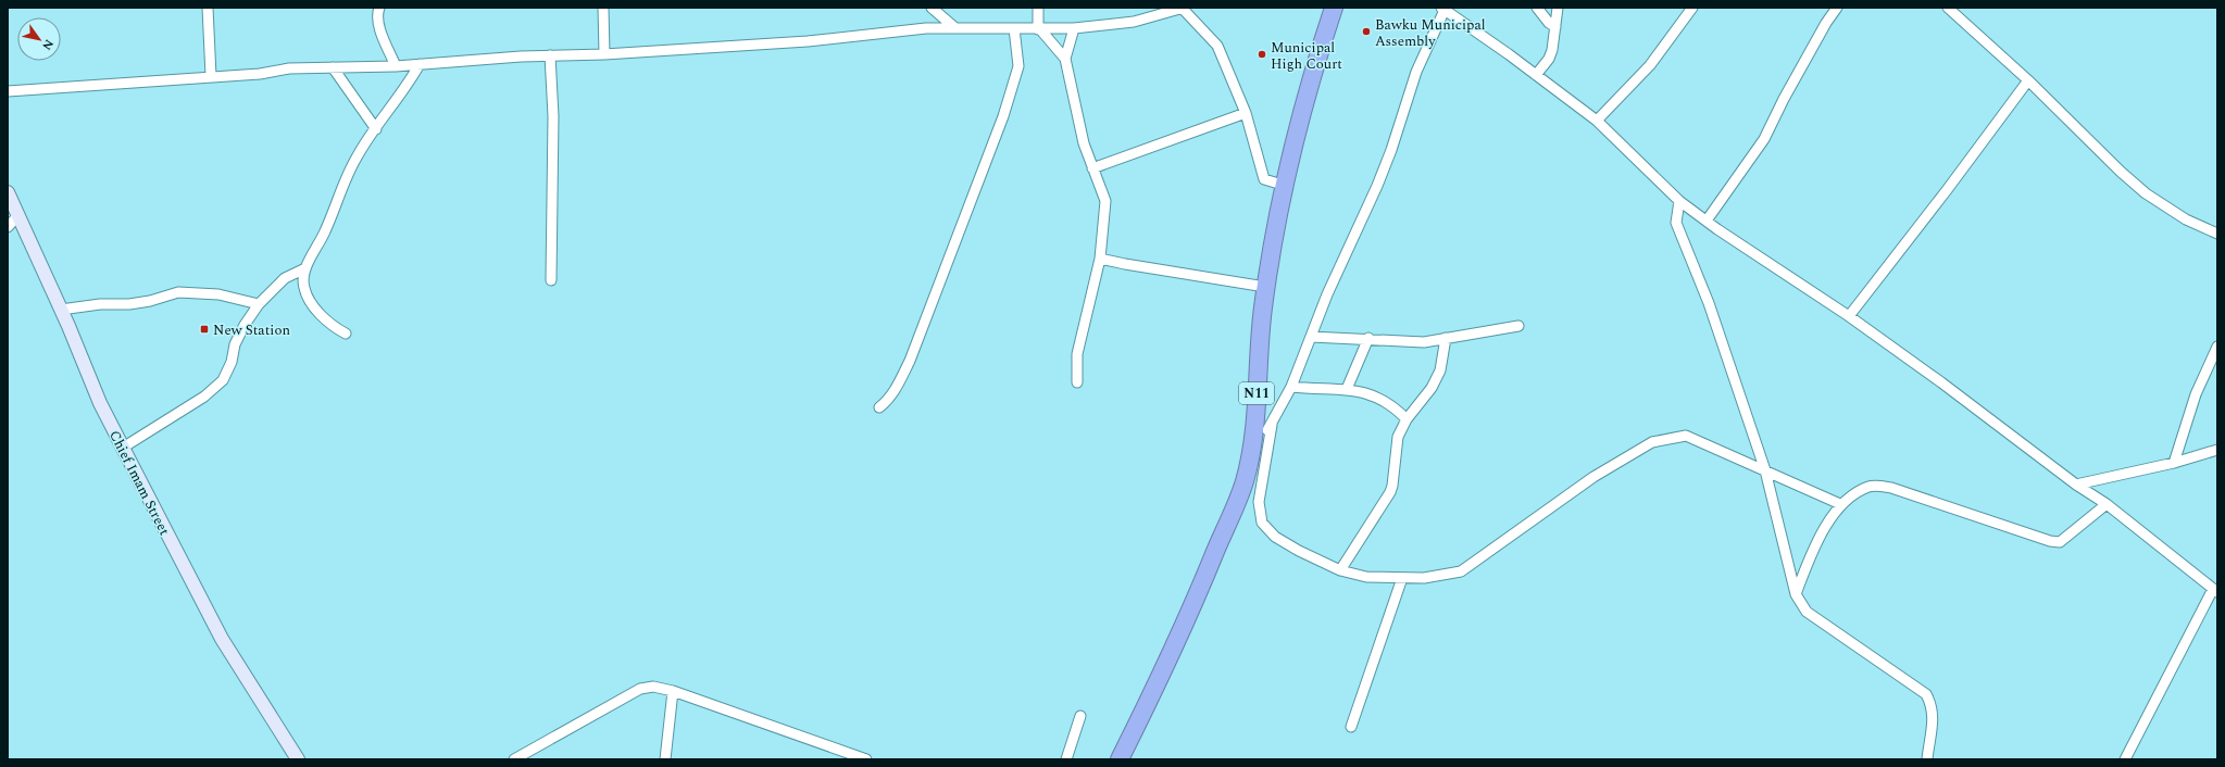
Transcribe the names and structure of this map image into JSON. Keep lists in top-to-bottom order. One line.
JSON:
{"streets":{"highway":["N11"],"street":["Chief Imam Street"]},"places":{"other":["Bawku Municipal Assembly","Municipal High Court"],"transit":["New Station"]},"north":"bottom right"}
